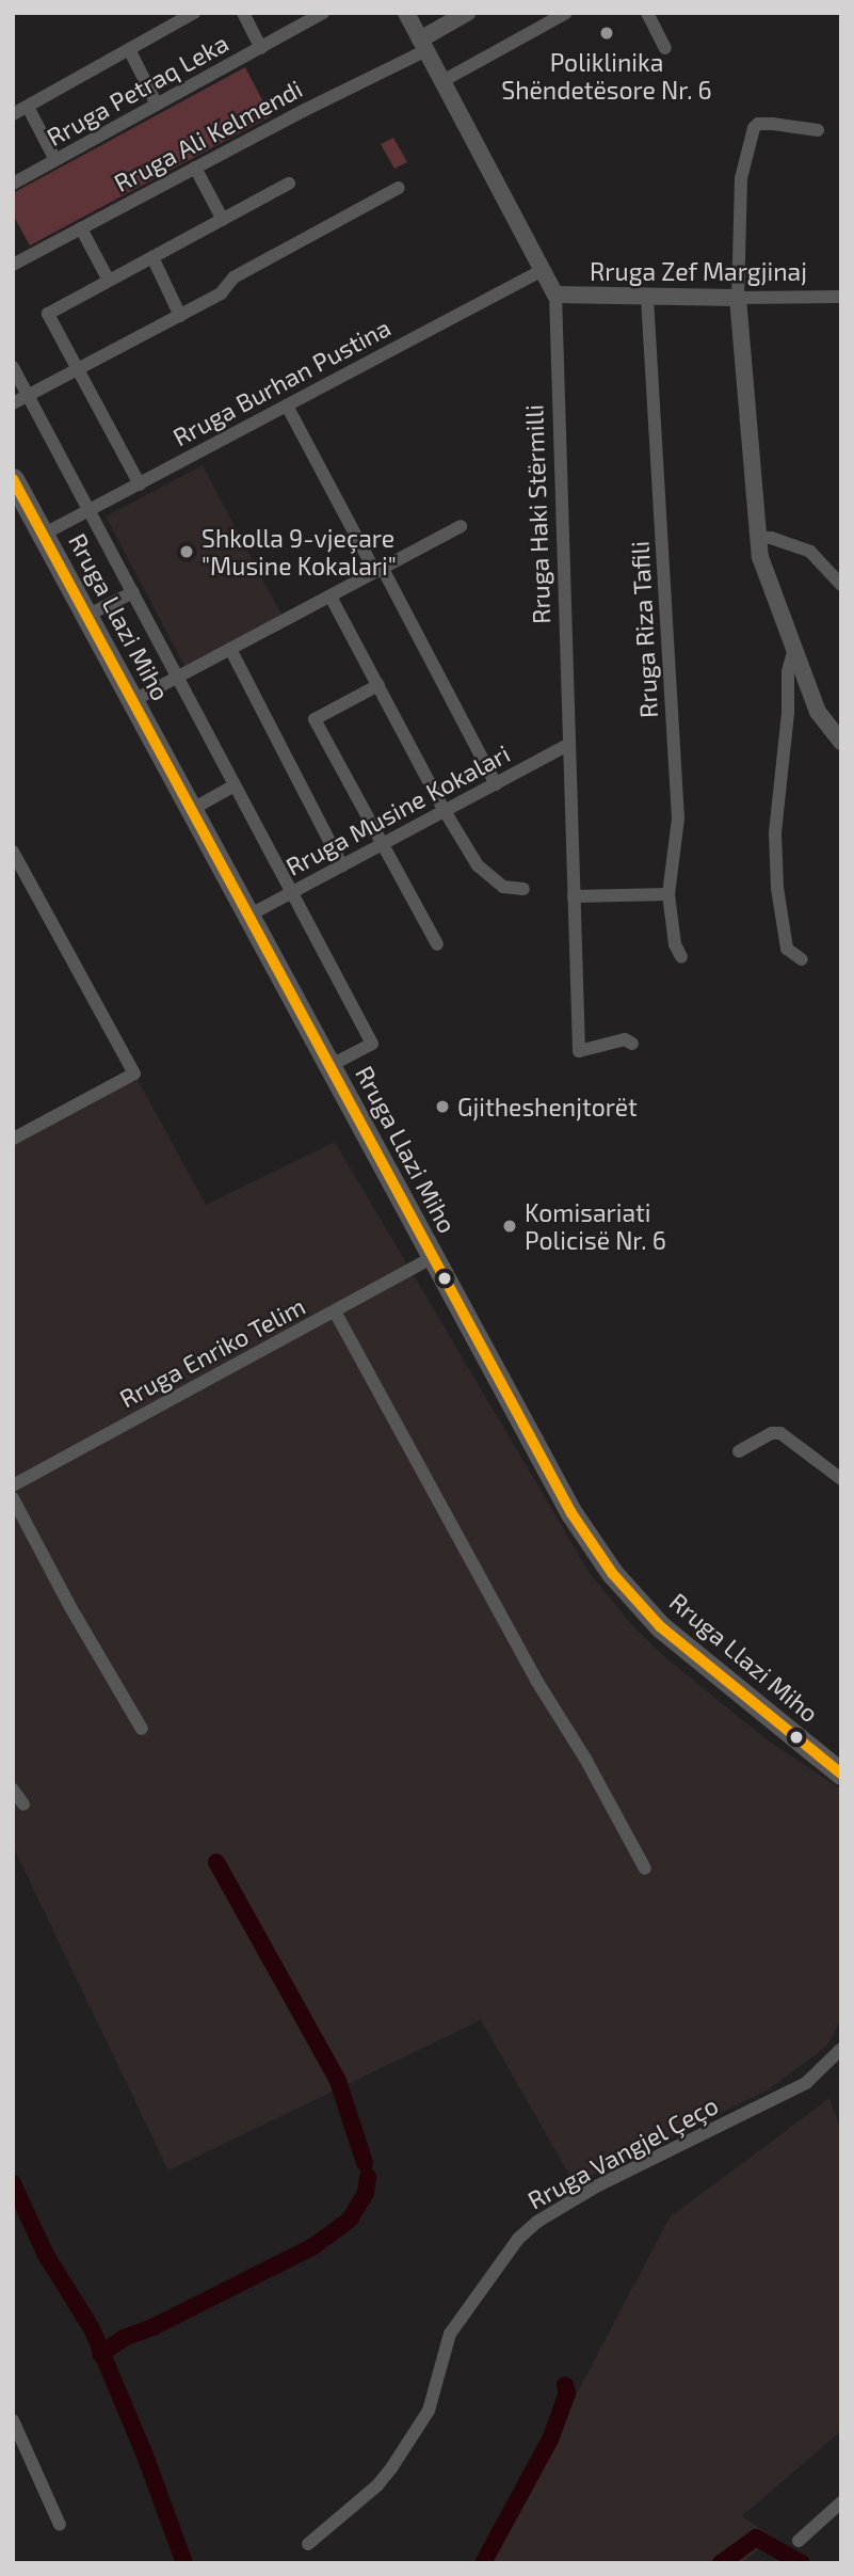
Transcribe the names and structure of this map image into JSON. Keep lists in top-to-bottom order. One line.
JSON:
{"streets":{"main road":["Rruga Llazi Miho"],"street":["Rruga Petraq Leka","Rruga Ali Kelmendi","Rruga Zef Margjinaj","Rruga Burhan Pustina","Rruga Haki Stërmilli","Rruga Riza Tafili","Rruga Musine Kokalari","Rruga Enriko Telim","Rruga Vangjel Çeço"]},"crossings":[["Rruga Ali Kelmendi","Rruga Haki Stërmilli"],["Rruga Zef Margjinaj","Rruga Haki Stërmilli"],["Rruga Zef Margjinaj","Rruga Riza Tafili"],["Rruga Burhan Pustina","Rruga Haki Stërmilli"],["Rruga Burhan Pustina","Rruga Llazi Miho"],["Rruga Haki Stërmilli","Rruga Musine Kokalari"],["Rruga Llazi Miho","Rruga Musine Kokalari"],["Rruga Llazi Miho","Rruga Enriko Telim"]],"places":["Poliklinika Shëndetësore Nr. 6","Shkolla 9-vjeçare \"Musine Kokalari\"","Gjitheshenjtorët","Komisariati Policisë Nr. 6"]}
